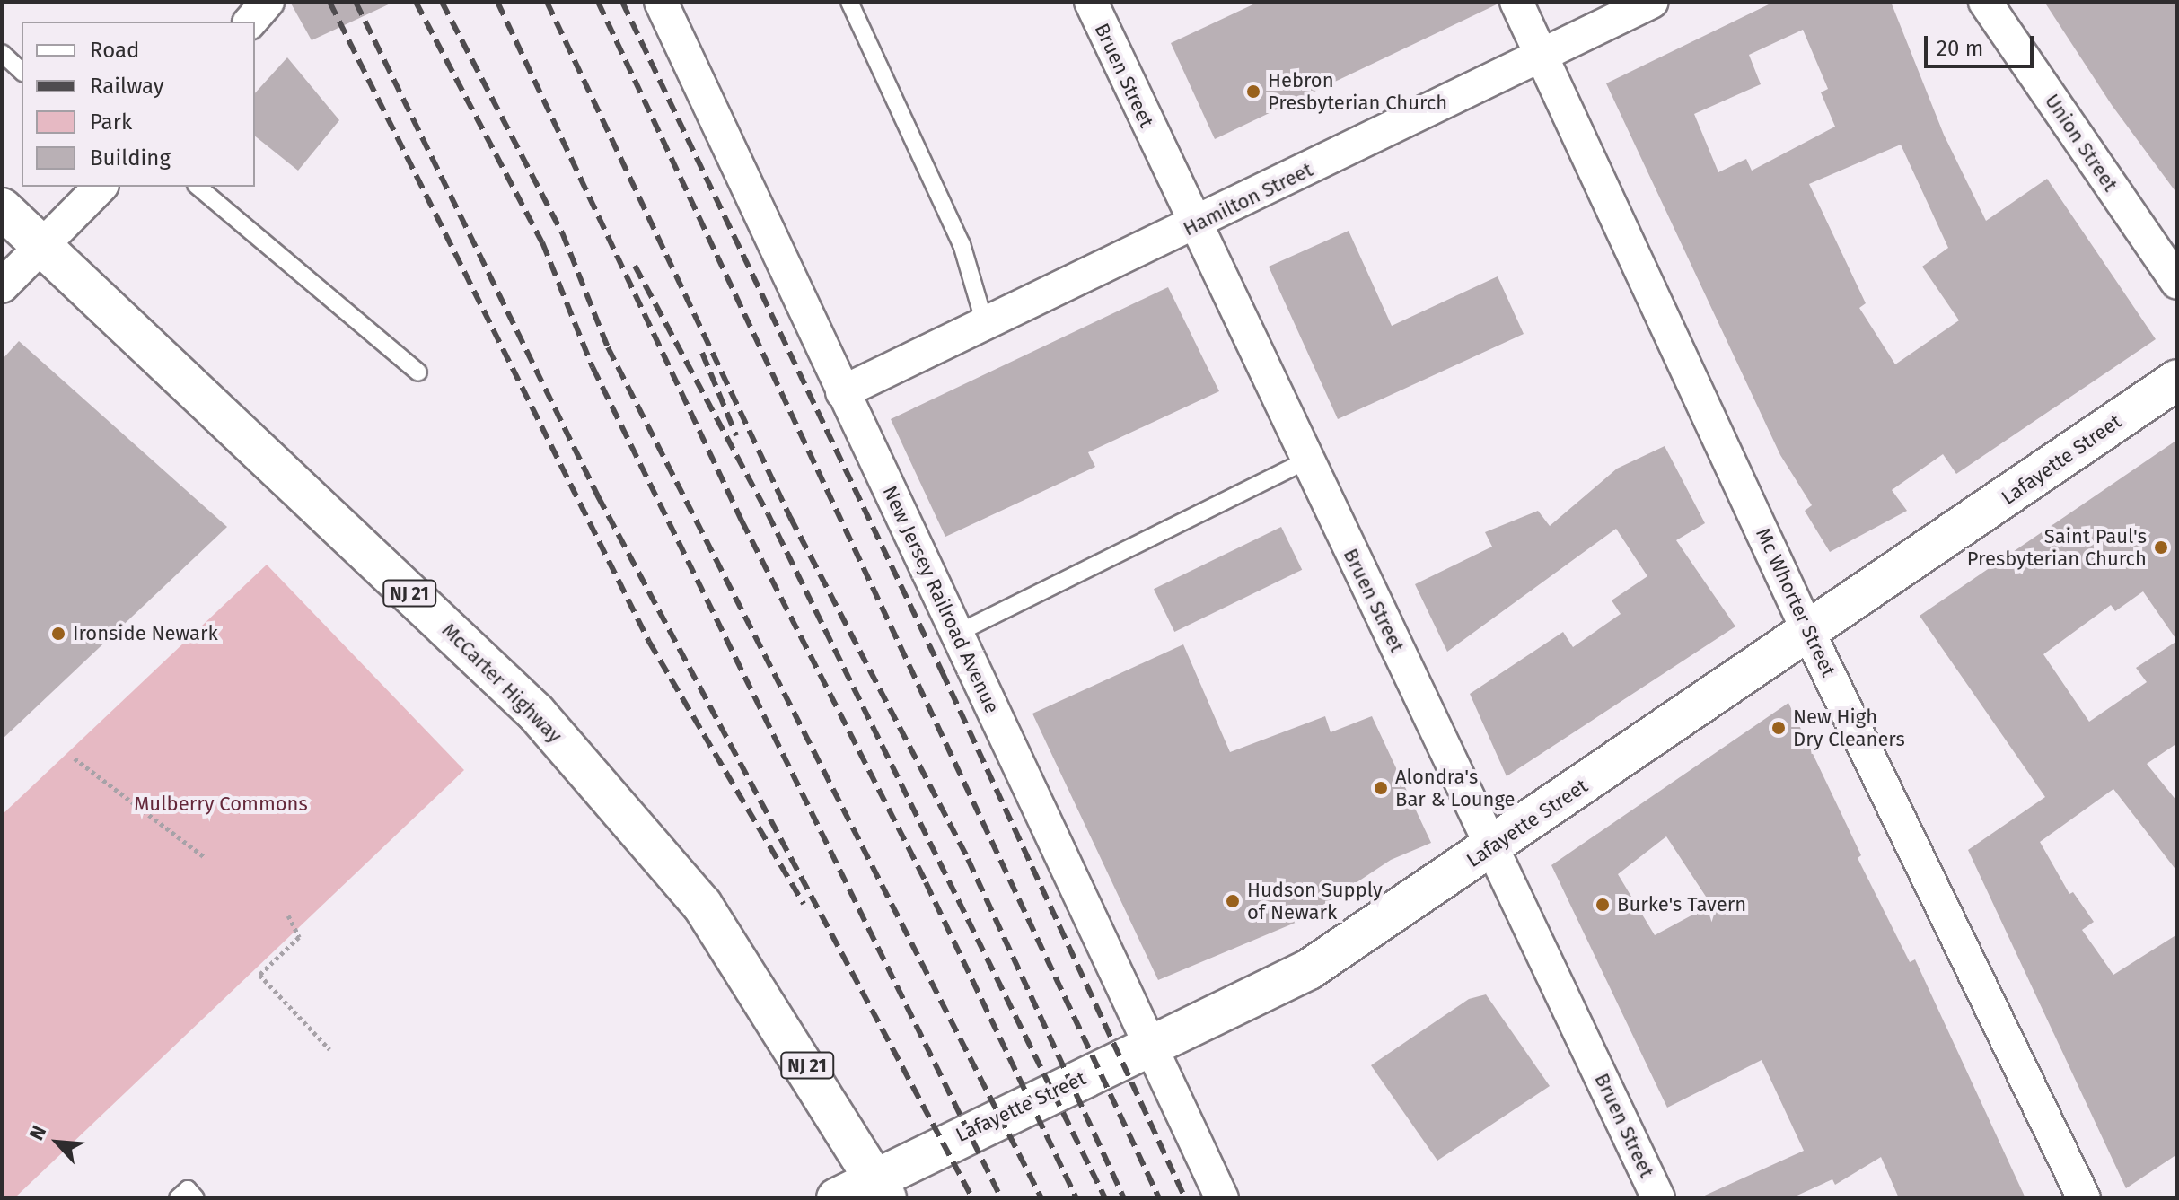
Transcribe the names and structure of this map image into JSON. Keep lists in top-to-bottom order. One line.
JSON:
{"streets":{"street":["Bruen Street","Union Street","Hamilton Street","Lafayette Street","NJ 21","New Jersey Railroad Avenue","Mc Whorter Street","McCarter Highway"]},"crossings":[["Bruen Street","Hamilton Street"],["Bruen Street","Lafayette Street"],["Hamilton Street","New Jersey Railroad Avenue"],["Hamilton Street","Mc Whorter Street"],["Lafayette Street","New Jersey Railroad Avenue"],["Lafayette Street","Mc Whorter Street"],["Lafayette Street","McCarter Highway"]],"parks":["Mulberry Commons"],"places":["Hebron Presbyterian Church","Saint Paul's Presbyterian Church","Ironside Newark","New High Dry Cleaners","Alondra's Bar & Lounge","Hudson Supply of Newark","Burke's Tavern"],"legend":["Road","Railway","Park","Building"],"scale_bar":"20 m","north":"top left"}
